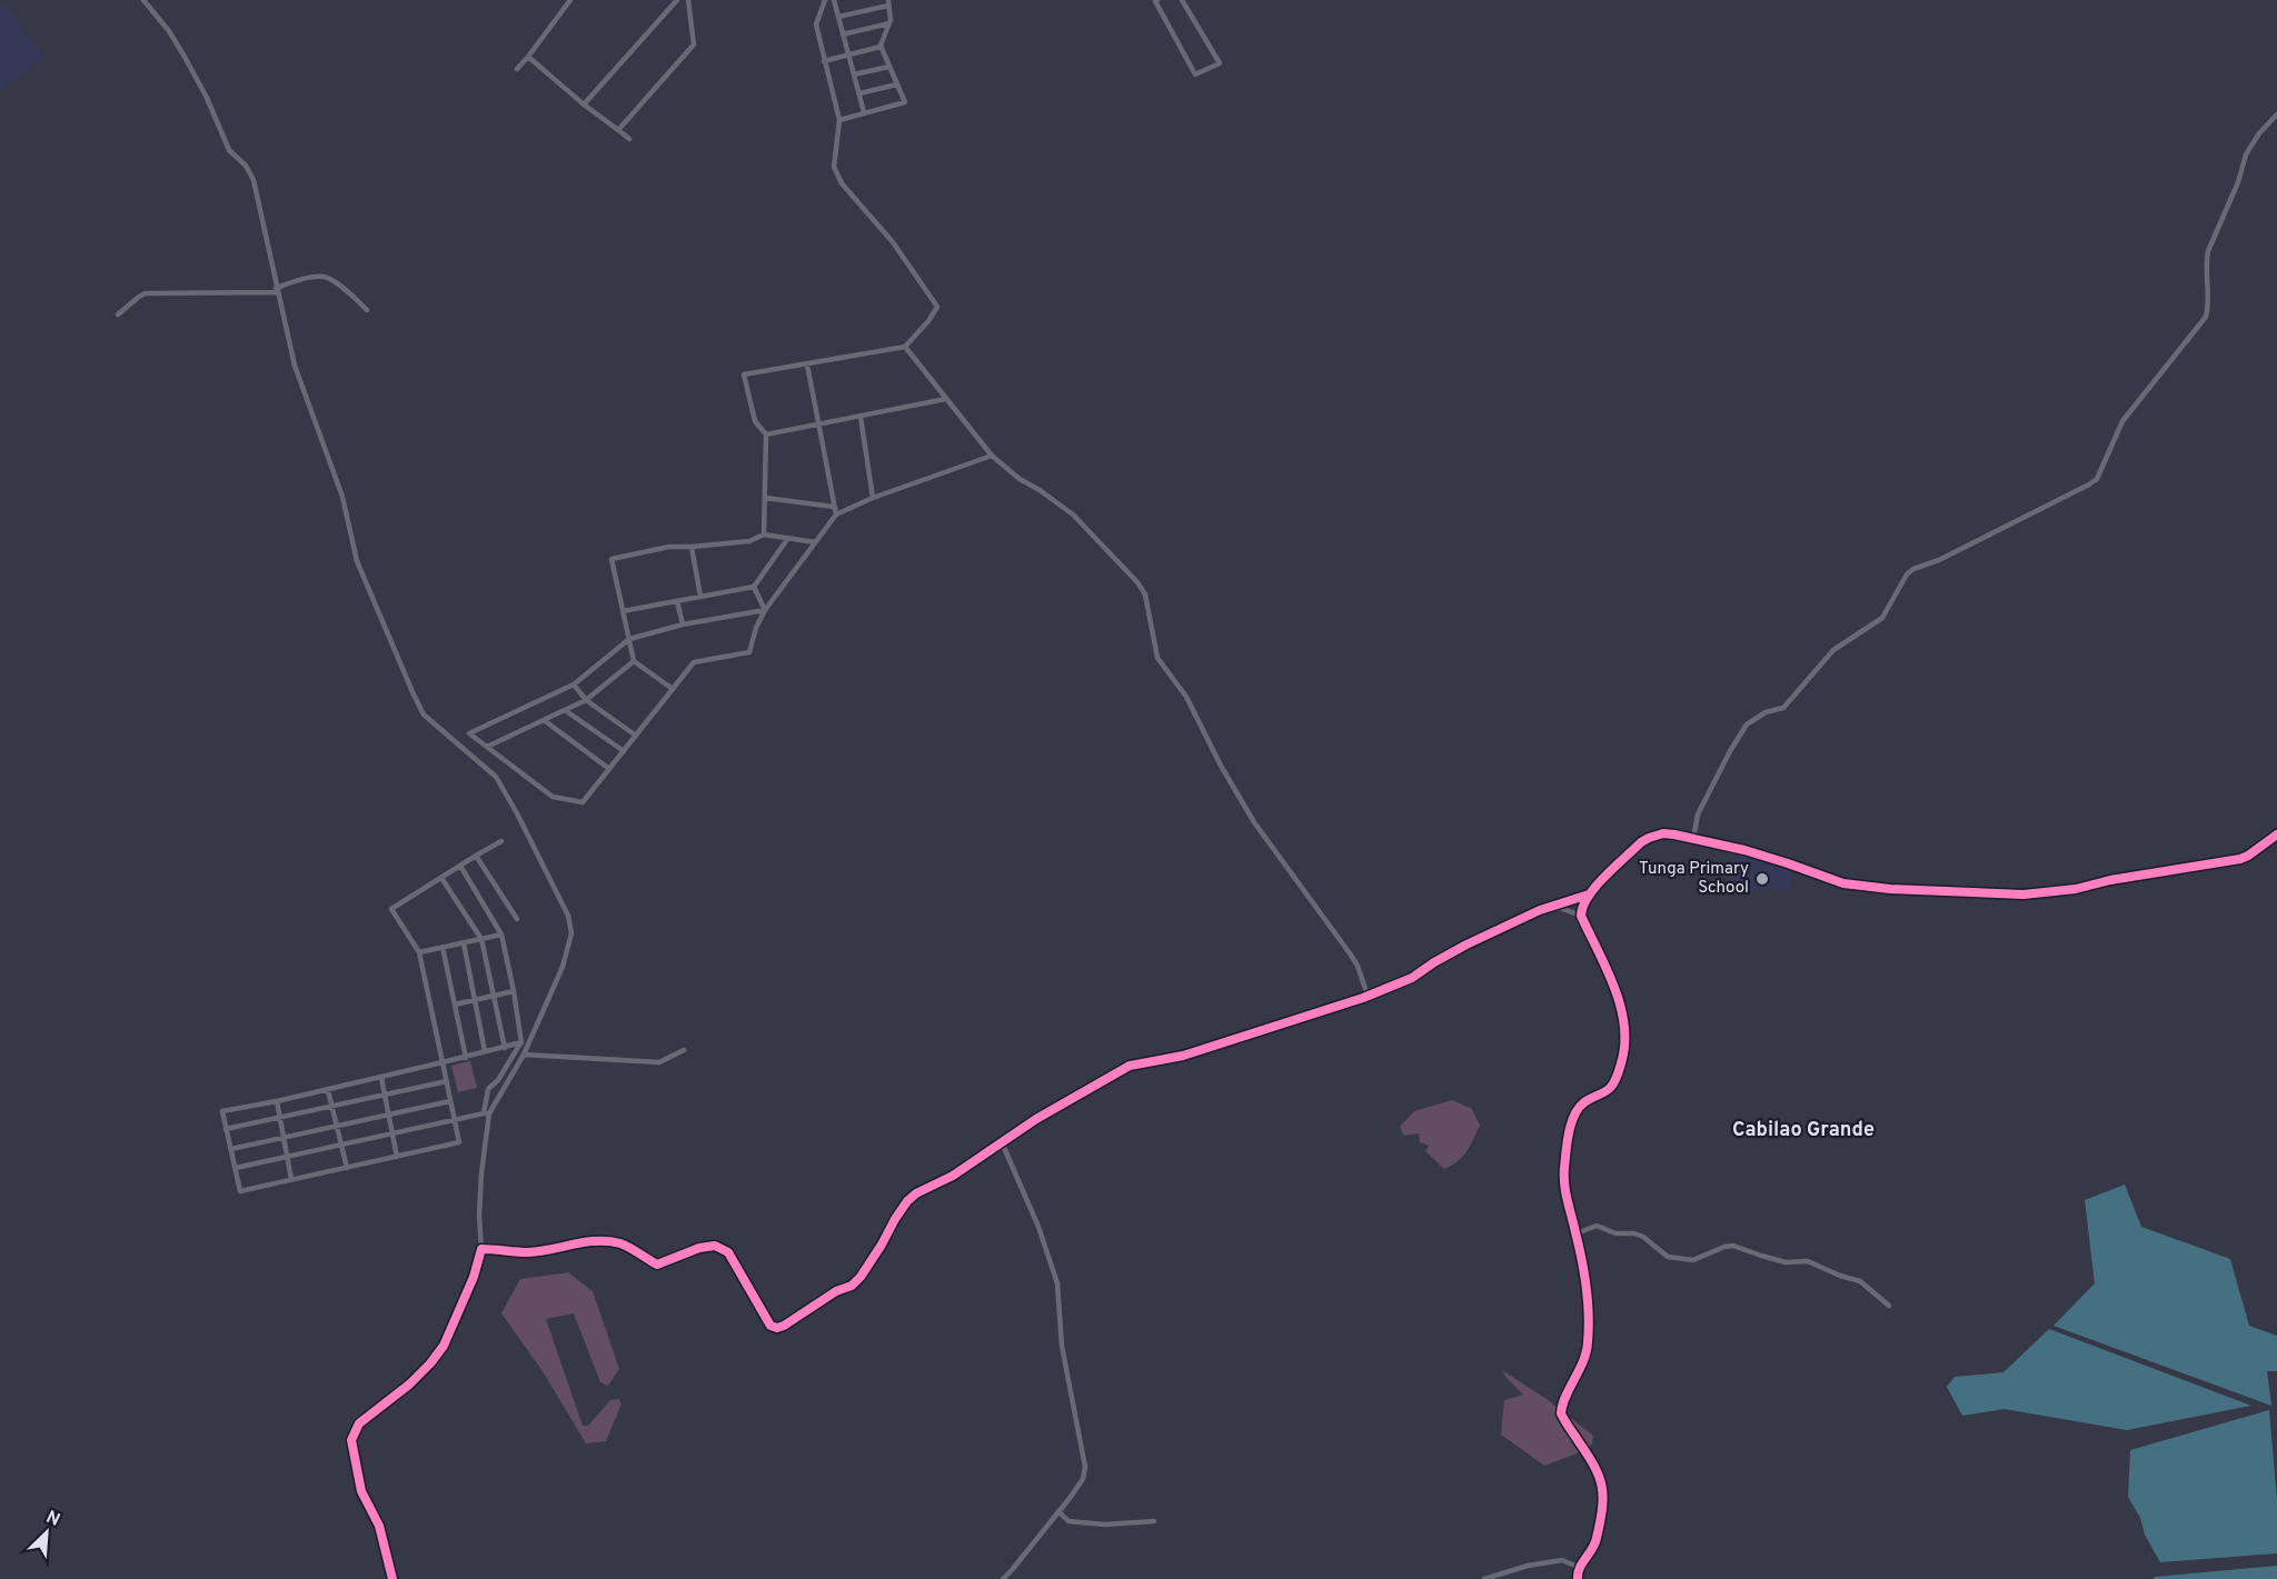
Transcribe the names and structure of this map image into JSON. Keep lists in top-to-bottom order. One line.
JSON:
{"districts":["Cabilao Grande"],"places":["Tunga Primary School"],"north":"top right"}
